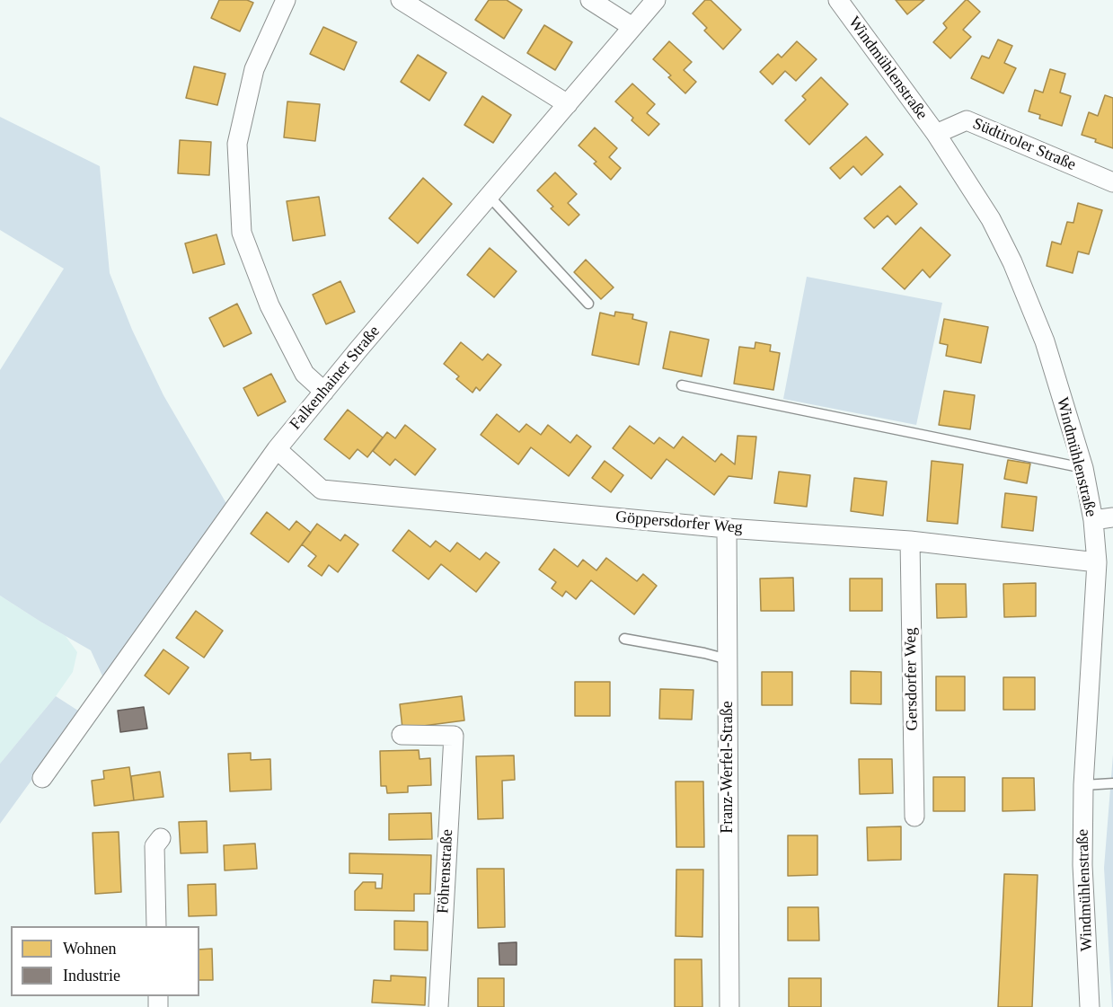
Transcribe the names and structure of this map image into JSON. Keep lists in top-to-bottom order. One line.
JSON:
{"streets":{"street":["Windmühlenstraße","Südtiroler Straße","Falkenhainer Straße","Göppersdorfer Weg","Gersdorfer Weg","Franz-Werfel-Straße","Föhrenstraße"]},"crossings":[["Windmühlenstraße","Südtiroler Straße"],["Windmühlenstraße","Göppersdorfer Weg"],["Falkenhainer Straße","Göppersdorfer Weg"],["Göppersdorfer Weg","Gersdorfer Weg"],["Göppersdorfer Weg","Franz-Werfel-Straße"]],"legend":["Wohnen","Industrie"]}
